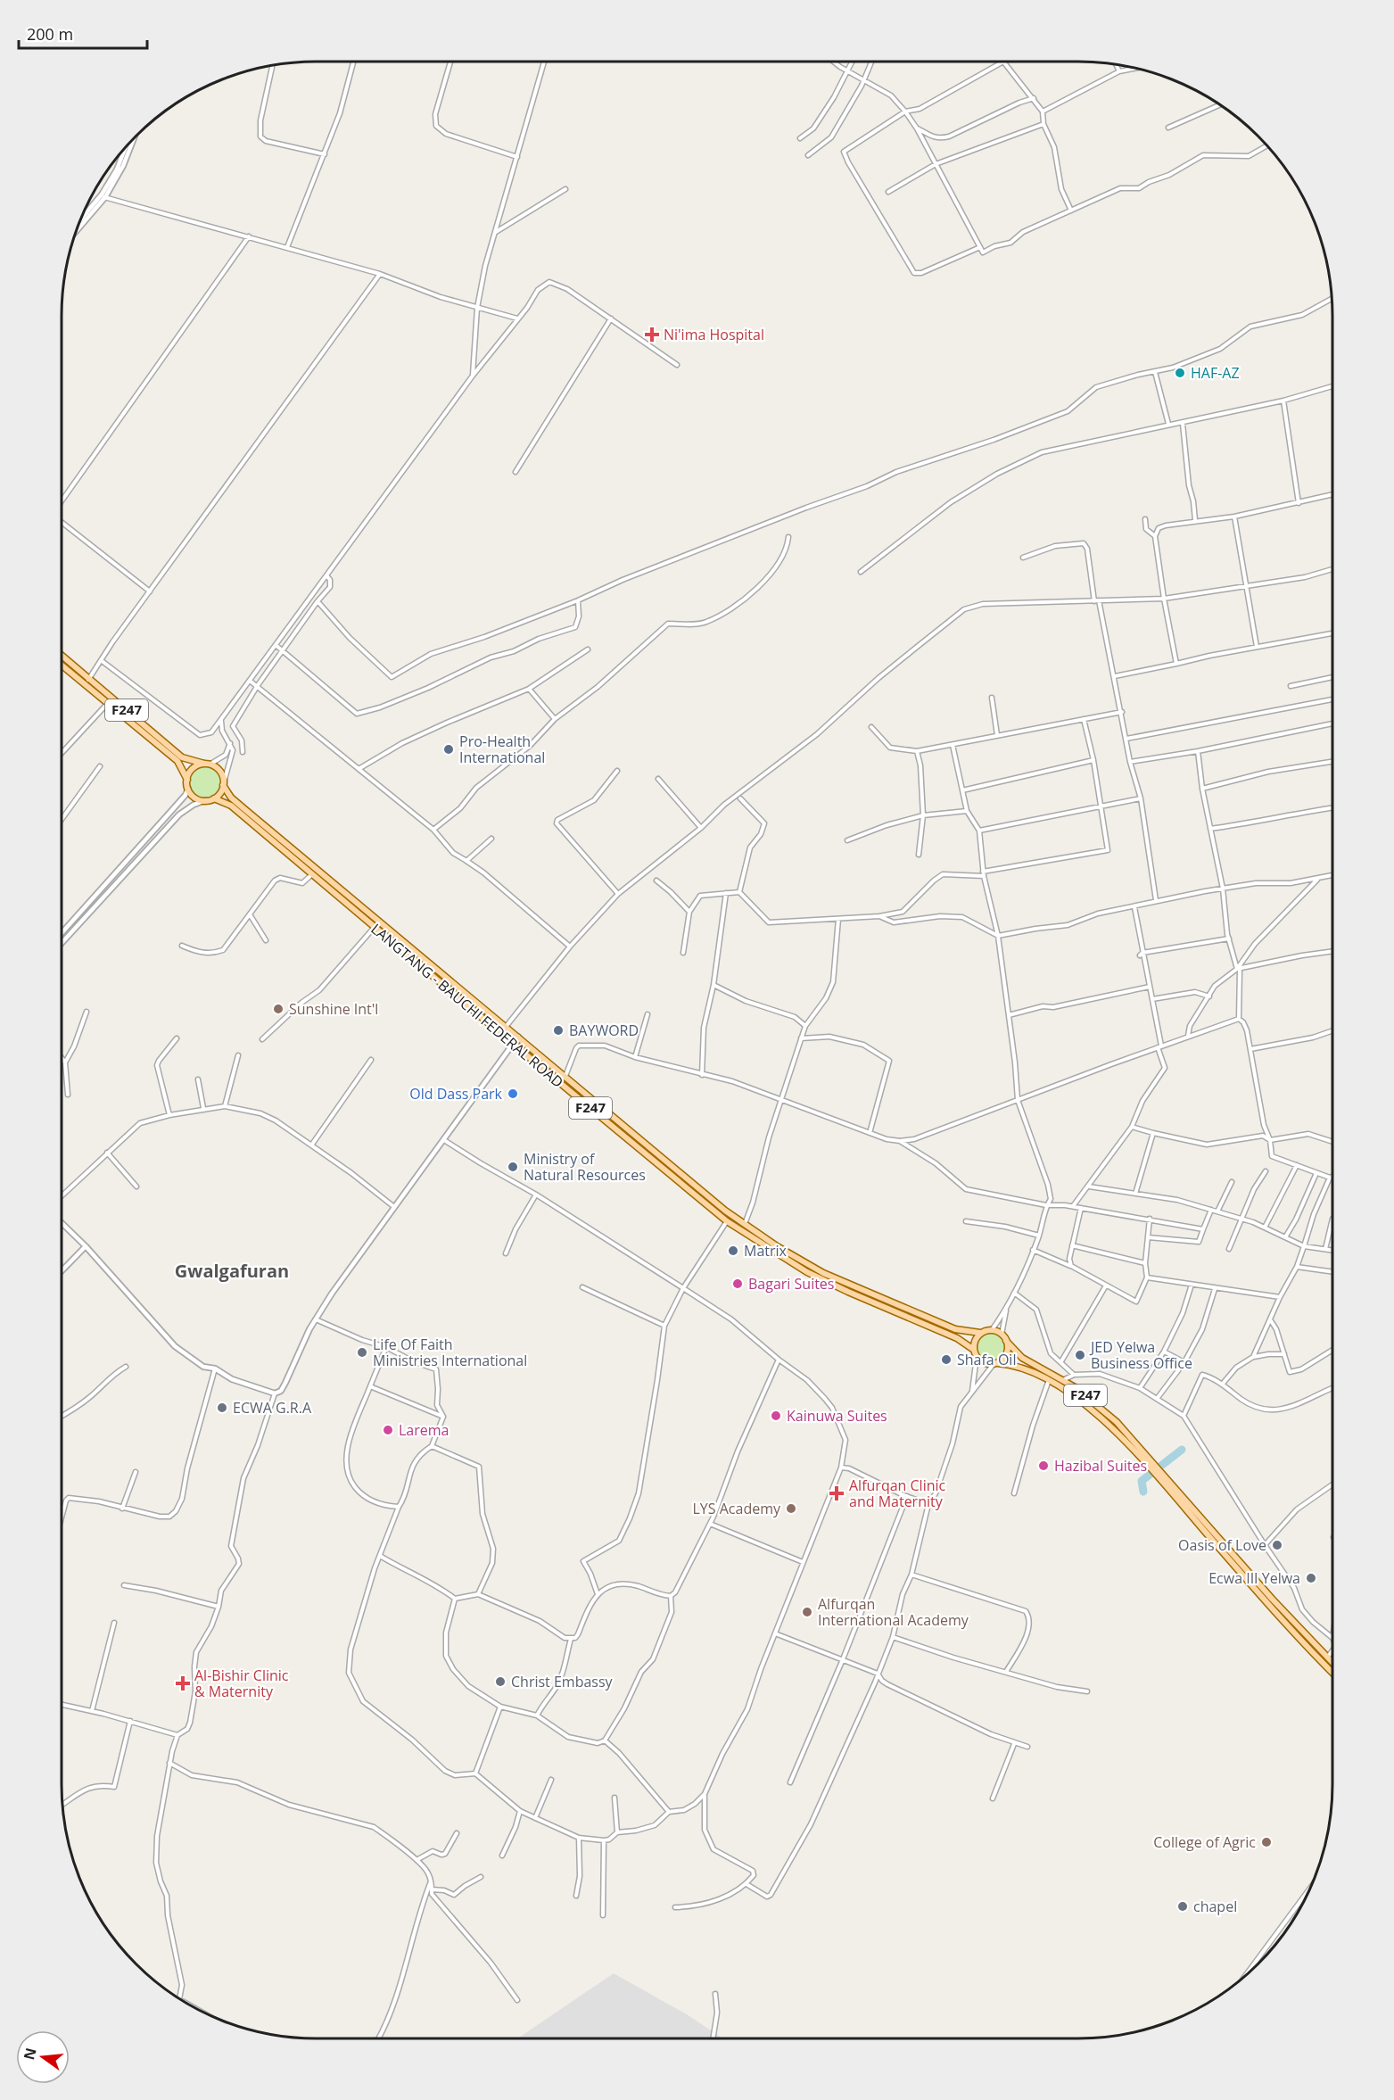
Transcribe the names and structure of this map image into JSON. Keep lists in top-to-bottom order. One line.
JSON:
{"streets":{"main road":["F247","LANGTANG - BAUCHI FEDERAL ROAD"]},"crossings":[["F247","LANGTANG - BAUCHI FEDERAL ROAD"]],"districts":["Gwalgafuran"],"places":{"health":["Ni'ima Hospital","Alfurqan Clinic and Maternity","Al-Bishir Clinic & Maternity"],"other":["HAF-AZ","Pro-Health International","Sunshine Int'l","BAYWORD","Old Dass Park","Ministry of Natural Resources","Matrix","Bagari Suites","Life Of Faith Ministries International","JED Yelwa Business Office","Shafa Oil","ECWA G.R.A","Kainuwa Suites","Larema","Hazibal Suites","LYS Academy","Oasis of Love","Ecwa III Yelwa","Alfurqan International Academy","Christ Embassy","College of Agric","chapel"]},"scale_bar":"200 m","north":"left"}
